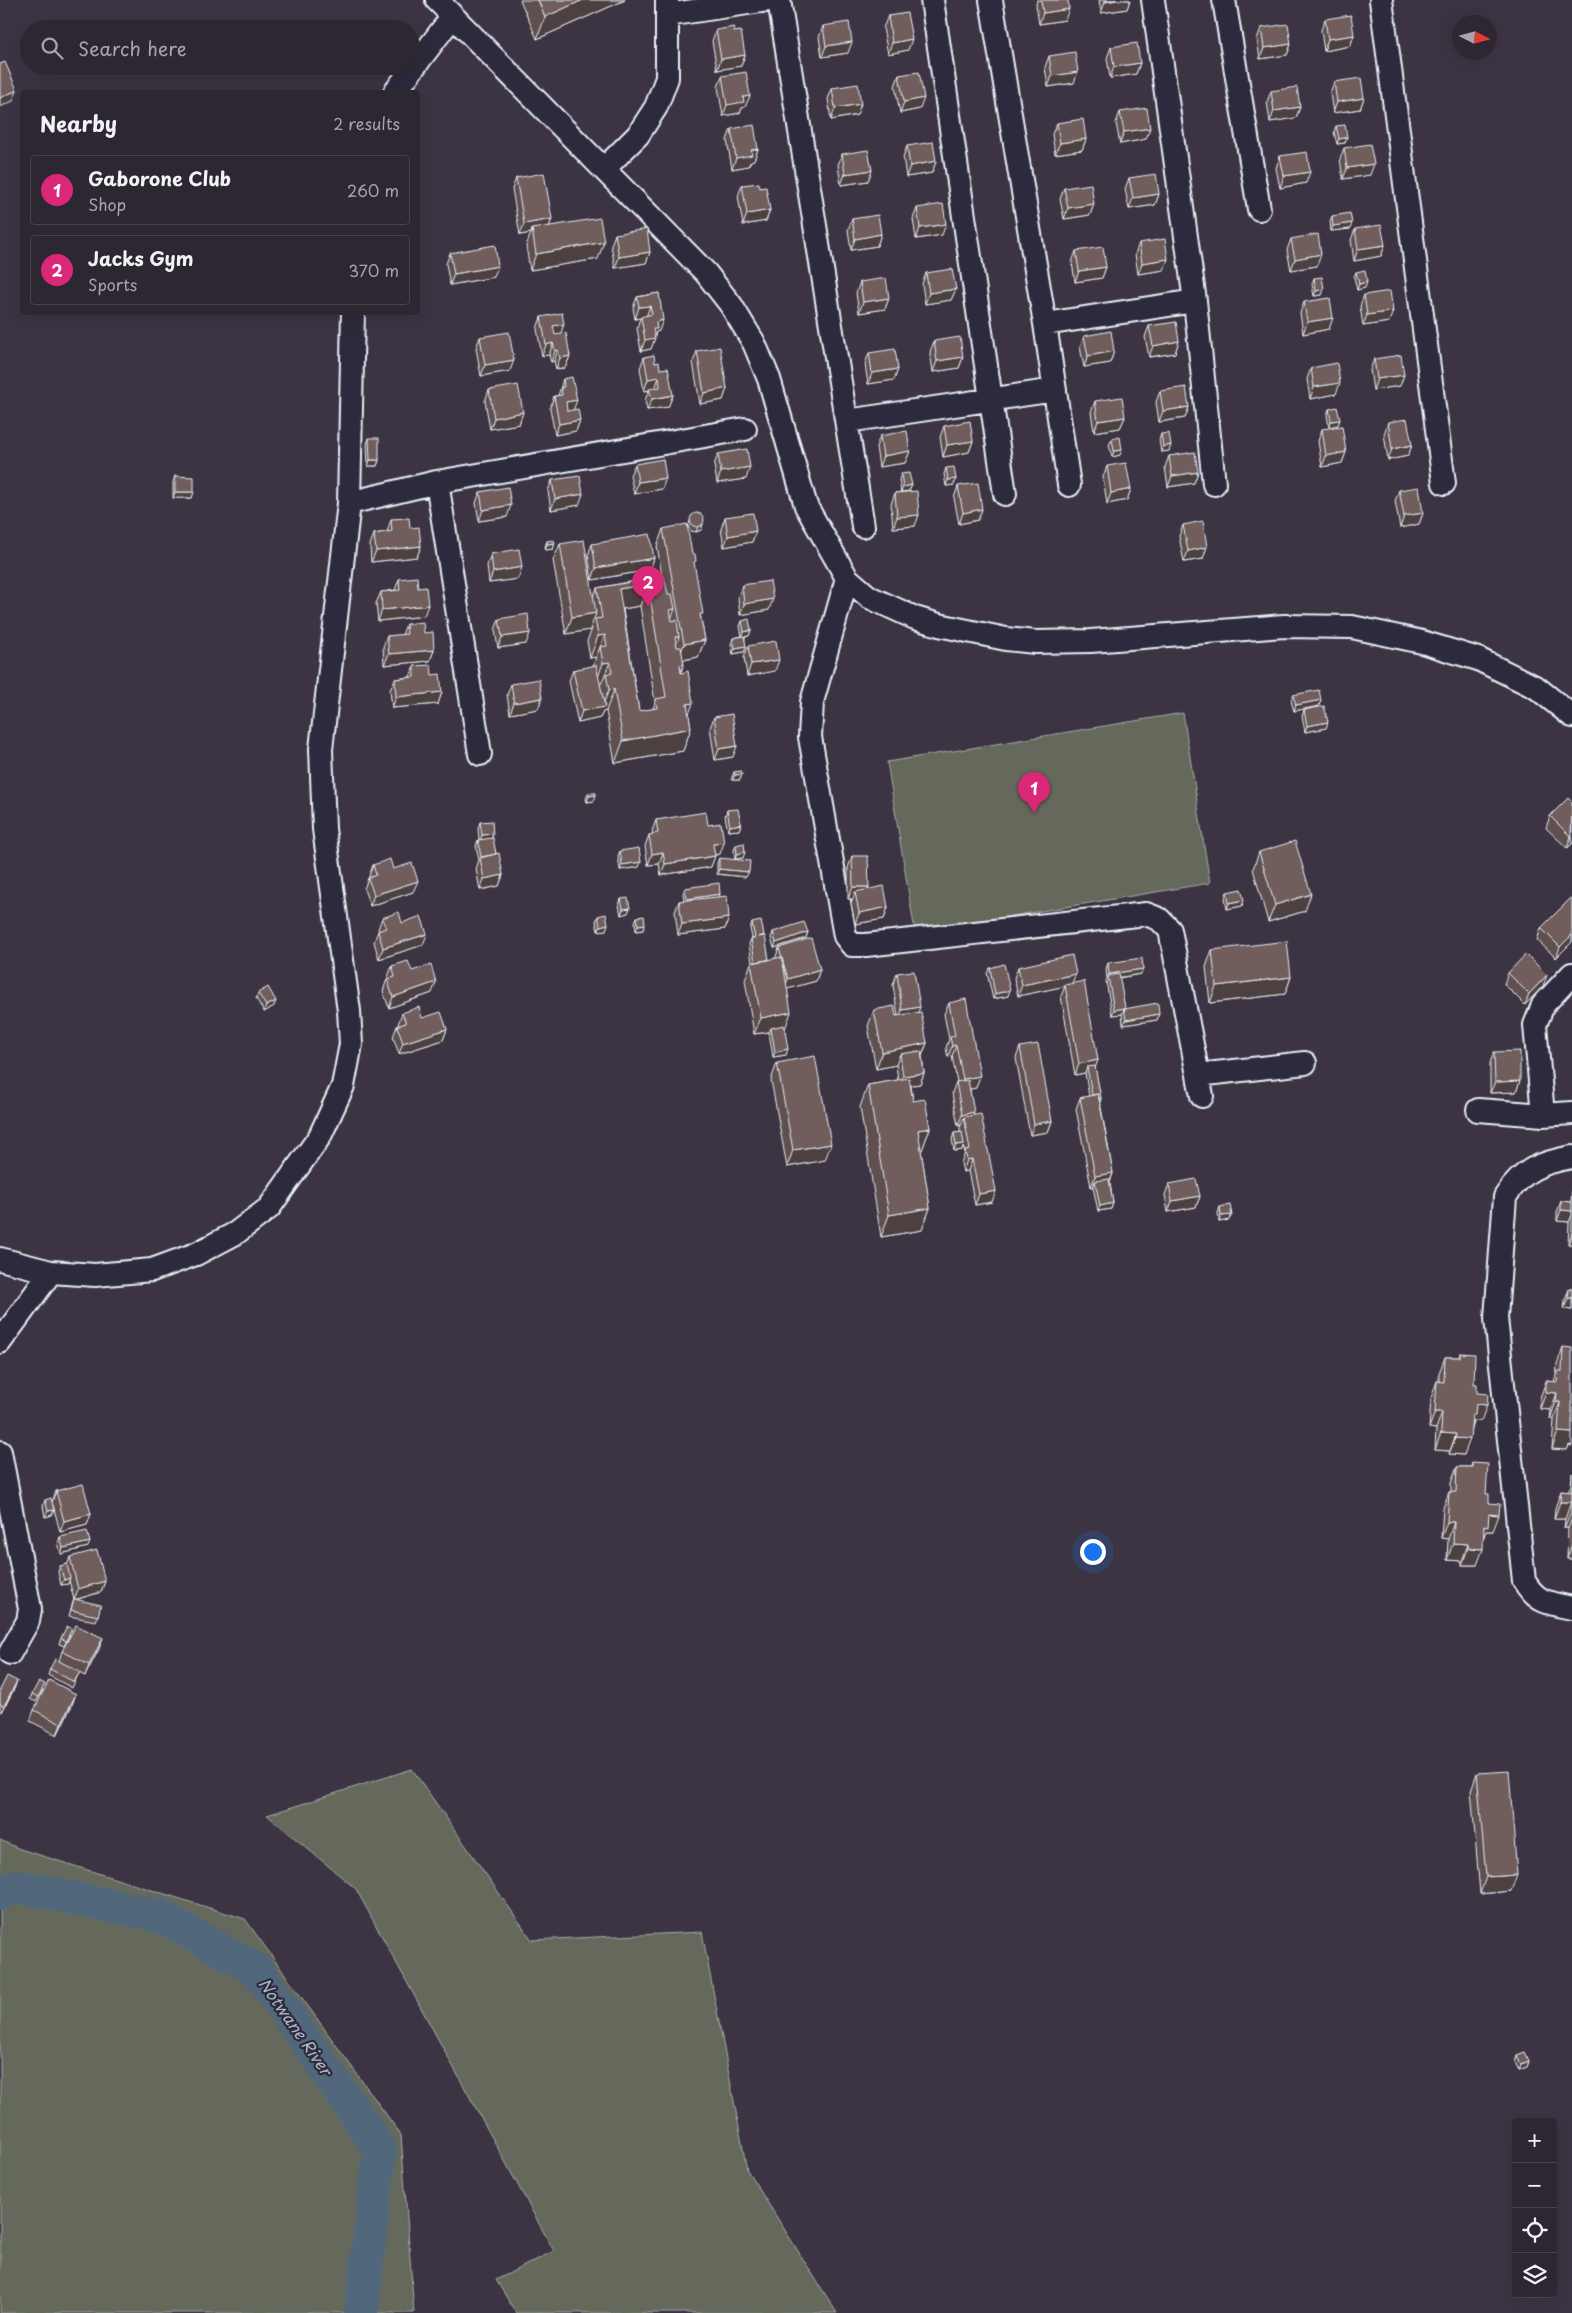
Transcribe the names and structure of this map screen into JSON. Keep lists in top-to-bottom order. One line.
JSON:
{"water":["Notwane River"],"north":"right","page":{"search":"Search here","heading":["Nearby","2 results"],"list":[{"mark":"1","name":"Gaborone Club","note":"Shop","value":"260 m"},{"mark":"2","name":"Jacks Gym","note":"Sports","value":"370 m"}],"pins":["2","1"],"map_buttons":["+","−"]}}
